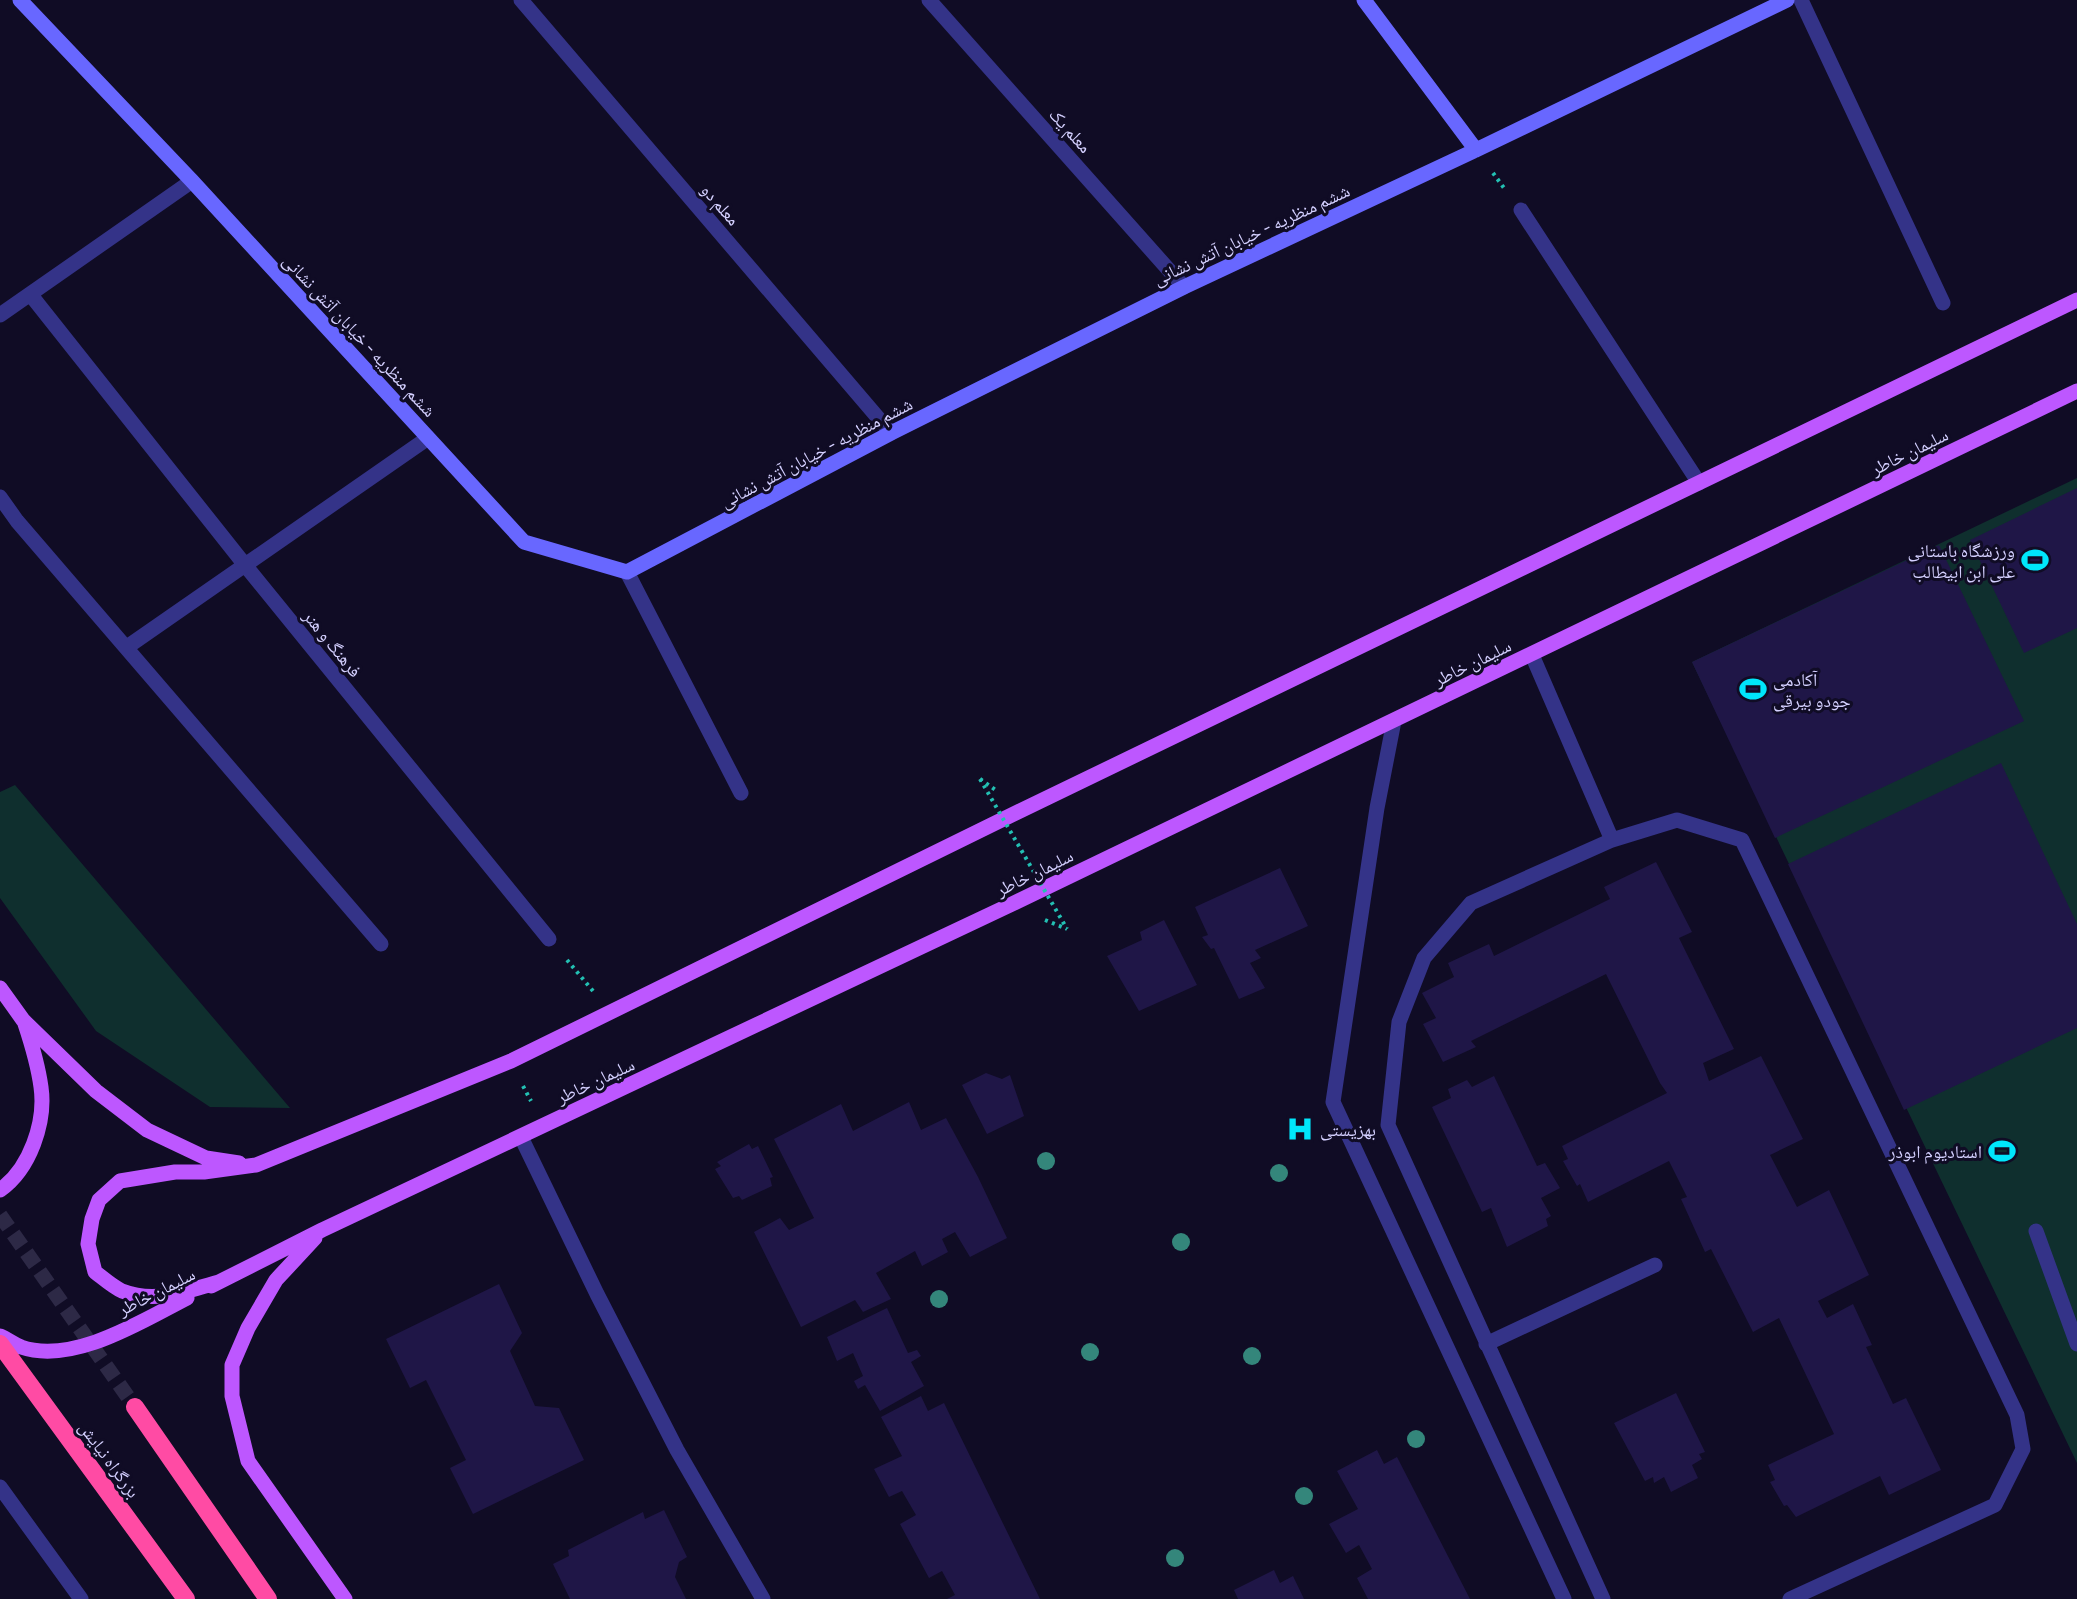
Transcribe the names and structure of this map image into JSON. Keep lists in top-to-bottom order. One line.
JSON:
{"streets":{"highway":["بزرگراه نیایش"],"main road":["ششم منظریه - خیابان آتش نشانی","سلیمان خاطر"],"street":["معلم یک","معلم دو","فرهنگ و هنر"]},"crossings":[["معلم یک","ششم منظریه - خیابان آتش نشانی"],["معلم دو","ششم منظریه - خیابان آتش نشانی"]],"places":{"sports":["ورزشگاه باستانی علی ابن ابیطالب","آکادمی جودو بیرقی","استادیوم ابوذر"],"hospital":["بهزیستی"]}}
